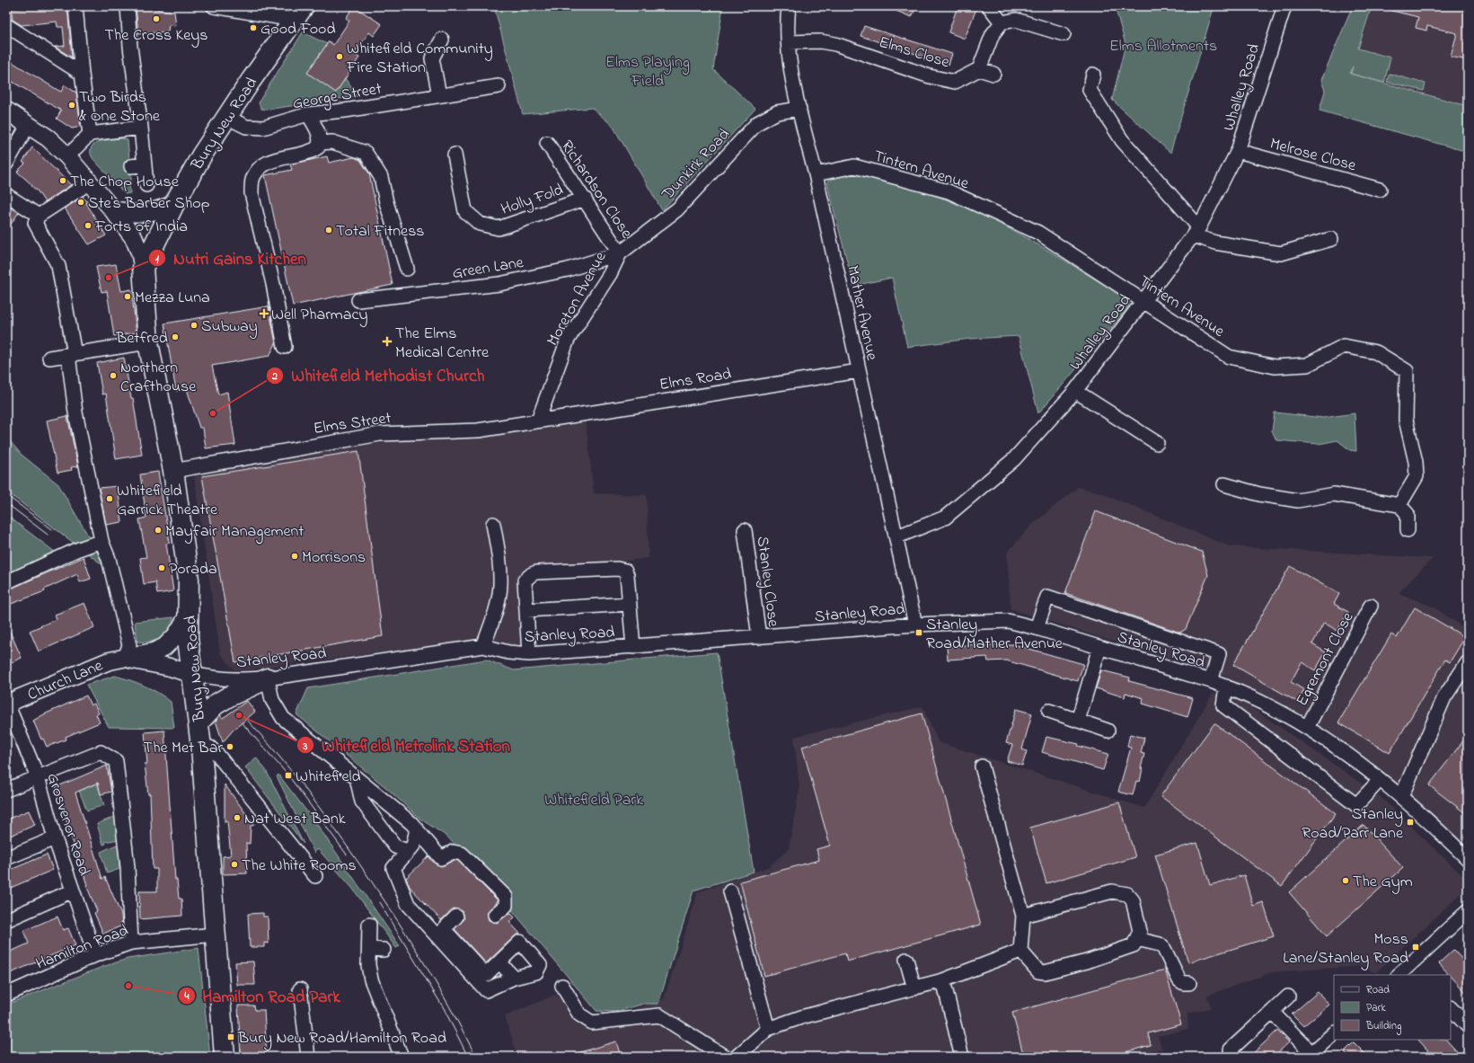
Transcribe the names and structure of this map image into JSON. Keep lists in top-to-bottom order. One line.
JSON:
{"streets":{"highway":["Bury New Road"],"main road":["Church Lane"],"street":["Elms Close","Whalley Road","George Street","Melrose Close","Dunkirk Road","Tintern Avenue","Richardson Close","Holly Fold","Green Lane","Moreton Avenue","Mather Avenue","Elms Road","Elms Street","Stanley Close","Stanley Road","Egremont Close","Grosvenor Road","Hamilton Road"]},"crossings":[["Elms Close","Mather Avenue"],["Whalley Road","Melrose Close"],["Whalley Road","Tintern Avenue"],["Whalley Road","Mather Avenue"],["George Street","Bury New Road"],["Bury New Road","Elms Street"],["Bury New Road","Stanley Road"],["Bury New Road","Church Lane"],["Bury New Road","Hamilton Road"],["Dunkirk Road","Richardson Close"],["Dunkirk Road","Green Lane"],["Dunkirk Road","Moreton Avenue"],["Dunkirk Road","Mather Avenue"],["Tintern Avenue","Mather Avenue"],["Richardson Close","Holly Fold"],["Richardson Close","Green Lane"],["Richardson Close","Moreton Avenue"],["Green Lane","Moreton Avenue"],["Moreton Avenue","Elms Road"],["Moreton Avenue","Elms Street"],["Mather Avenue","Elms Road"],["Mather Avenue","Stanley Road"],["Elms Road","Elms Street"],["Stanley Close","Stanley Road"],["Stanley Road","Egremont Close"],["Stanley Road","Church Lane"],["Church Lane","Grosvenor Road"],["Grosvenor Road","Hamilton Road"]],"parks":["Elms Allotments","Elms Playing Field","Whitefield Park"],"places":{"other":["The Cross Keys","Good Food","Whitefield Community Fire Station","Two Birds & One Stone","The Chop House","Ste's Barber Shop","Forts of India","Total Fitness","Nutri Gains Kitchen","Mezza Luna","Subway","Betfred","Northern Crafthouse","Whitefield Methodist Church","Whitefield Garrick Theatre","Mayfair Management","Morrisons","Porada","Whitefield Metrolink Station","The Met Bar","Nat West Bank","The White Rooms","The Gym","Hamilton Road Park"],"health":["Well Pharmacy","The Elms Medical Centre"],"transit":["Stanley Road/Mather Avenue","Whitefield","Stanley Road/Parr Lane","Moss Lane/Stanley Road","Bury New Road/Hamilton Road"]},"legend":["Road","Park","Building"]}
